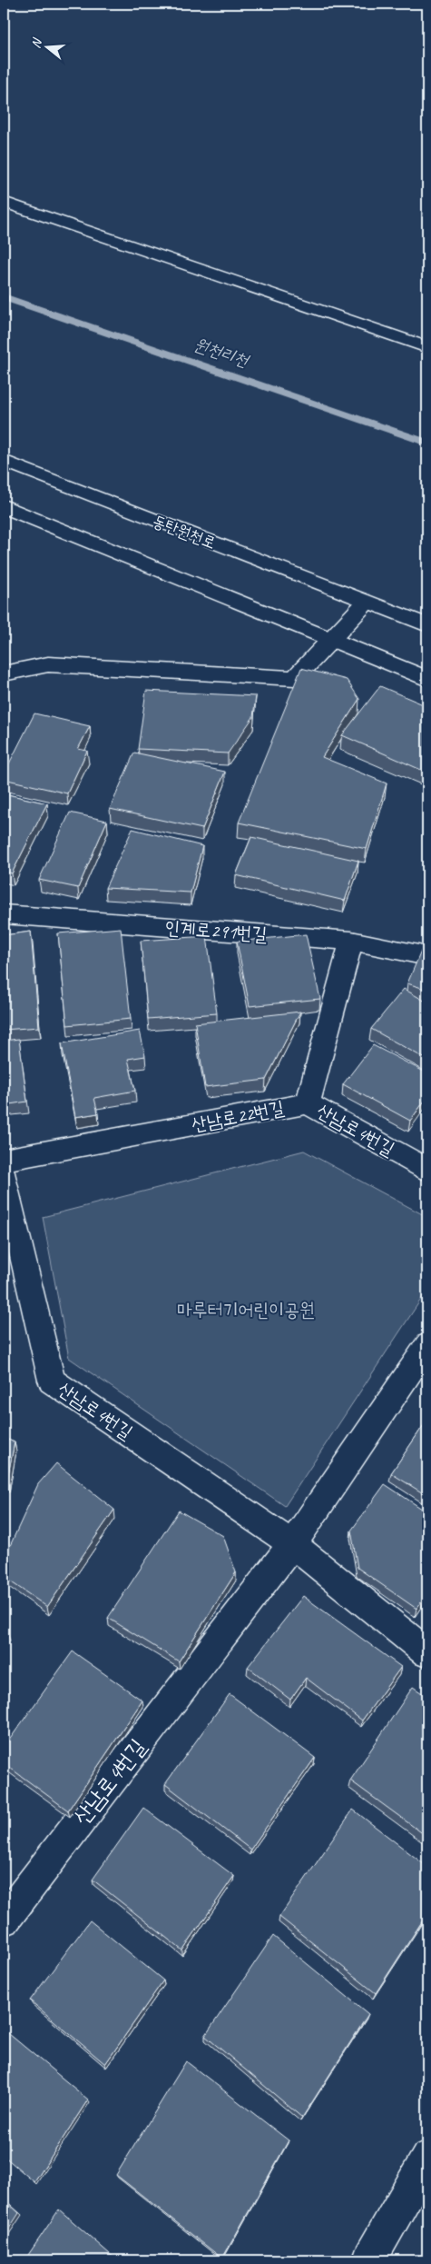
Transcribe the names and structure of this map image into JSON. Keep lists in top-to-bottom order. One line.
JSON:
{"streets":{"street":["동탄원천로","인계로291번길","산남로22번길","산남로4번길"]},"crossings":[["인계로291번길","산남로22번길"],["산남로22번길","산남로4번길"]],"water":["원천리천"],"parks":["마루터기어린이공원"],"north":"left"}
